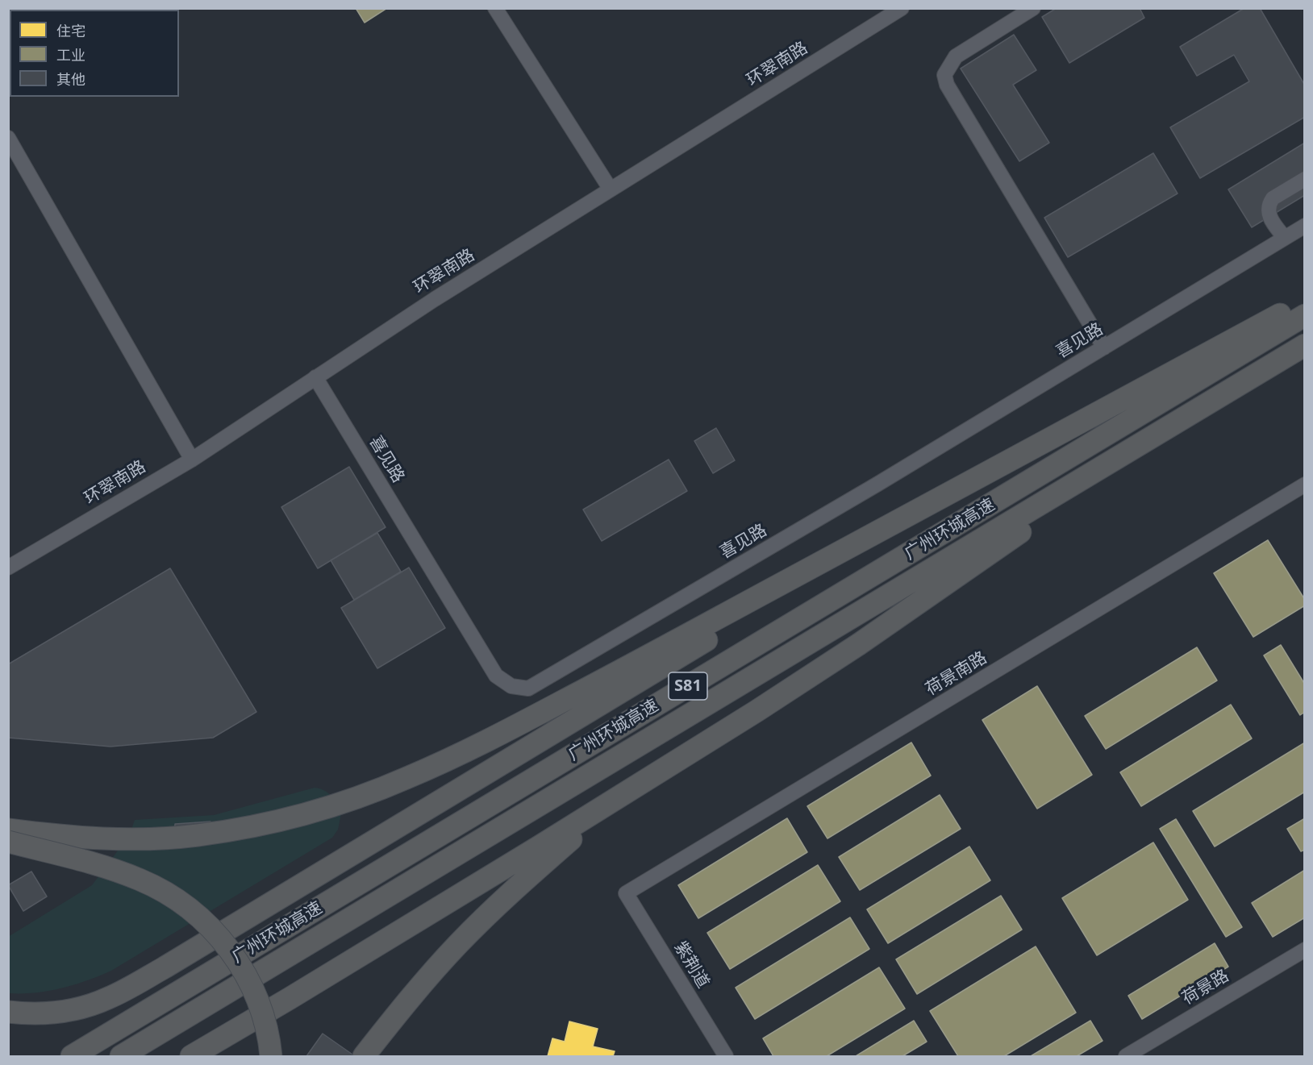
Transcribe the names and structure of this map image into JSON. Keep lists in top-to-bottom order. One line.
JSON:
{"streets":{"highway":["广州环城高速","S81"],"street":["环翠南路","喜见路","荷景南路","紫荆道","荷景路"]},"crossings":[["环翠南路","喜见路"],["荷景南路","紫荆道"]],"legend":["住宅","工业","其他"]}
